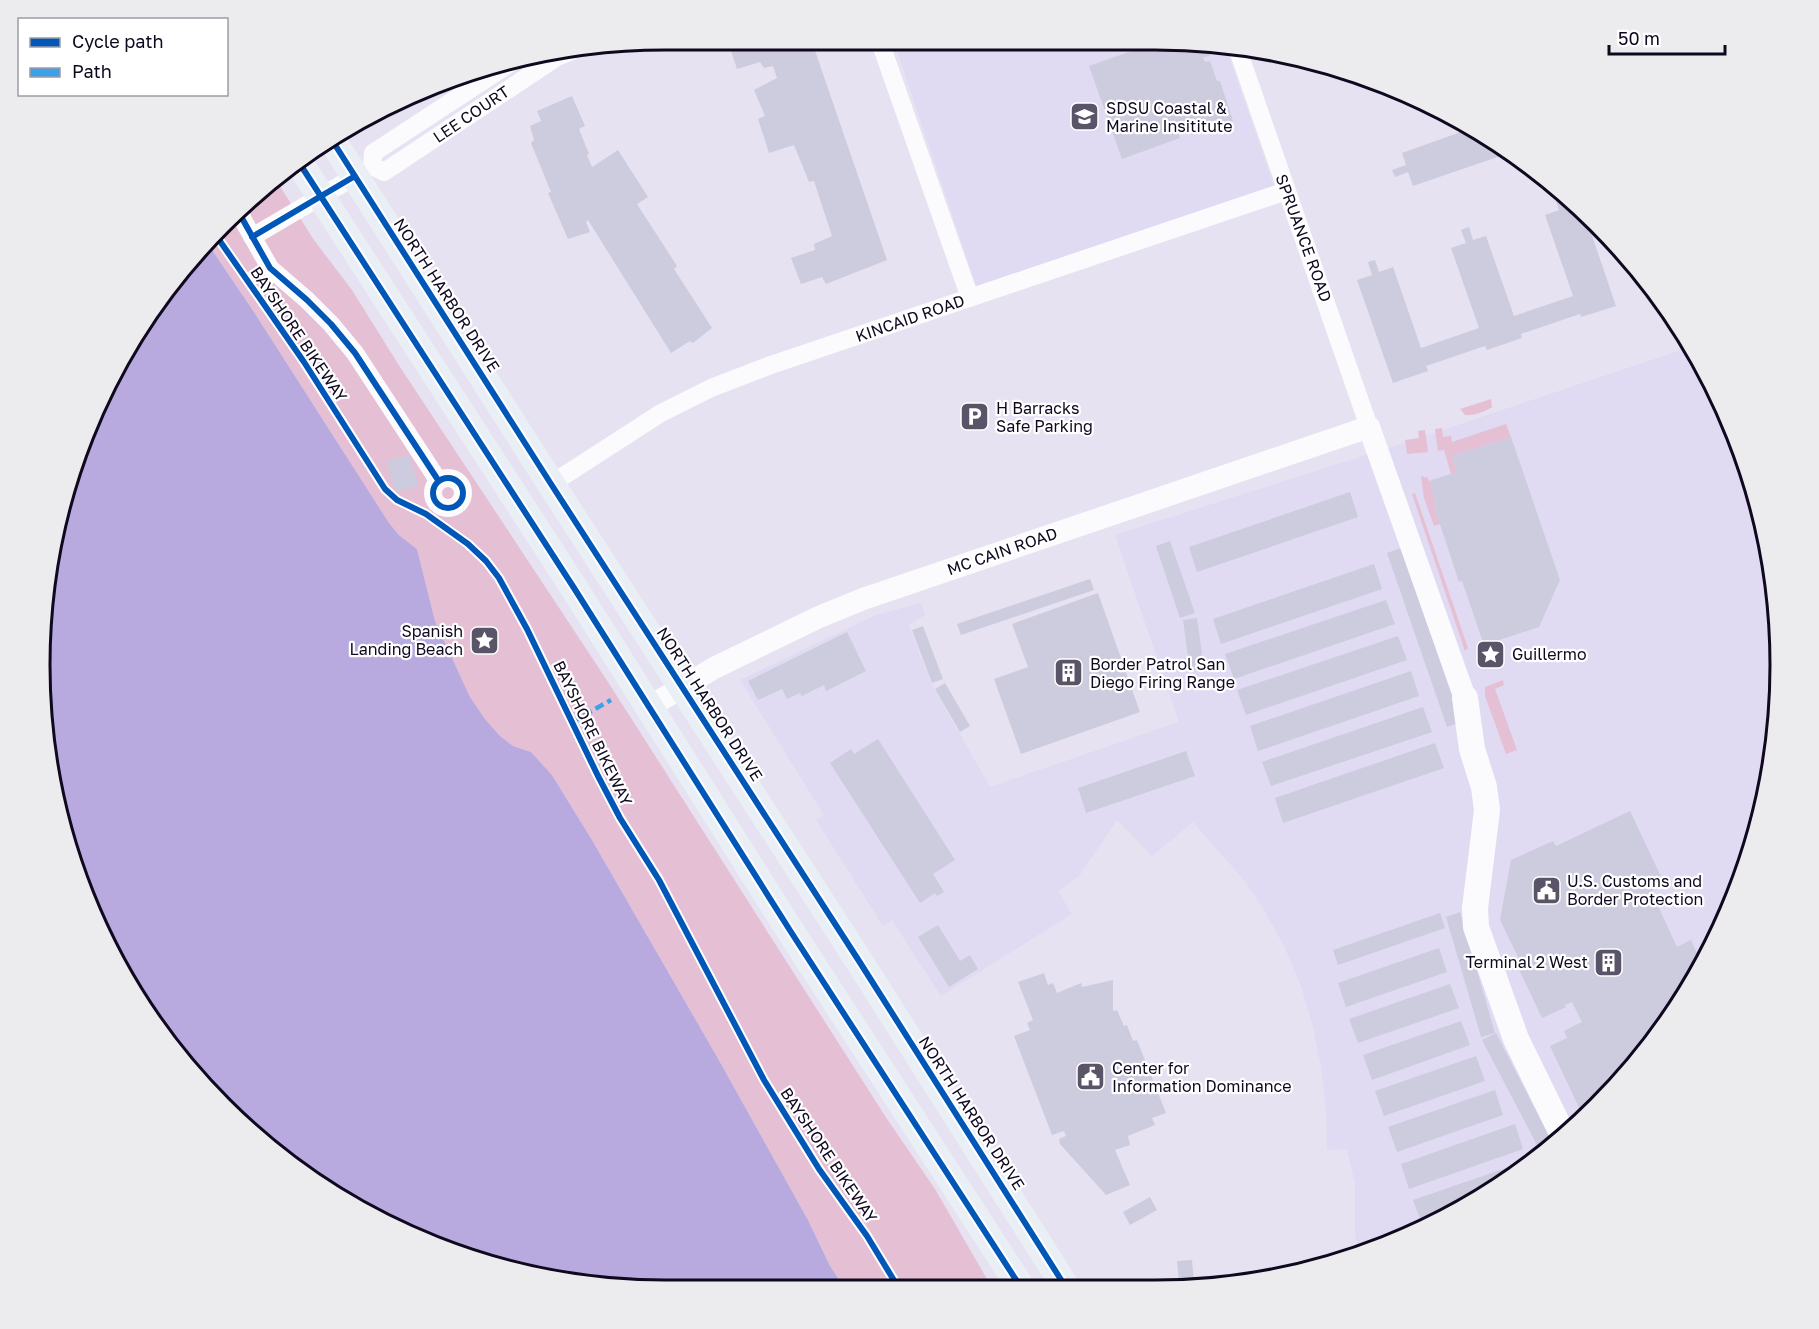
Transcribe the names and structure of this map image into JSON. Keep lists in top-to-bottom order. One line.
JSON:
{"streets":{"main road":["NORTH HARBOR DRIVE"],"street":["LEE COURT","SPRUANCE ROAD","KINCAID ROAD","MC CAIN ROAD"],"cycle path":["BAYSHORE BIKEWAY"]},"crossings":[["LEE COURT","NORTH HARBOR DRIVE"],["SPRUANCE ROAD","KINCAID ROAD"],["SPRUANCE ROAD","MC CAIN ROAD"],["NORTH HARBOR DRIVE","KINCAID ROAD"],["NORTH HARBOR DRIVE","MC CAIN ROAD"]],"places":{"school or university":["SDSU Coastal & Marine Insititute"],"parking":["H Barracks Safe Parking"],"place":["Spanish Landing Beach","Guillermo"],"building":["Border Patrol San Diego Firing Range","Terminal 2 West"],"public building":["U.S. Customs and Border Protection","Center for Information Dominance"]},"legend":["Cycle path","Path"],"scale_bar":"50 m"}
